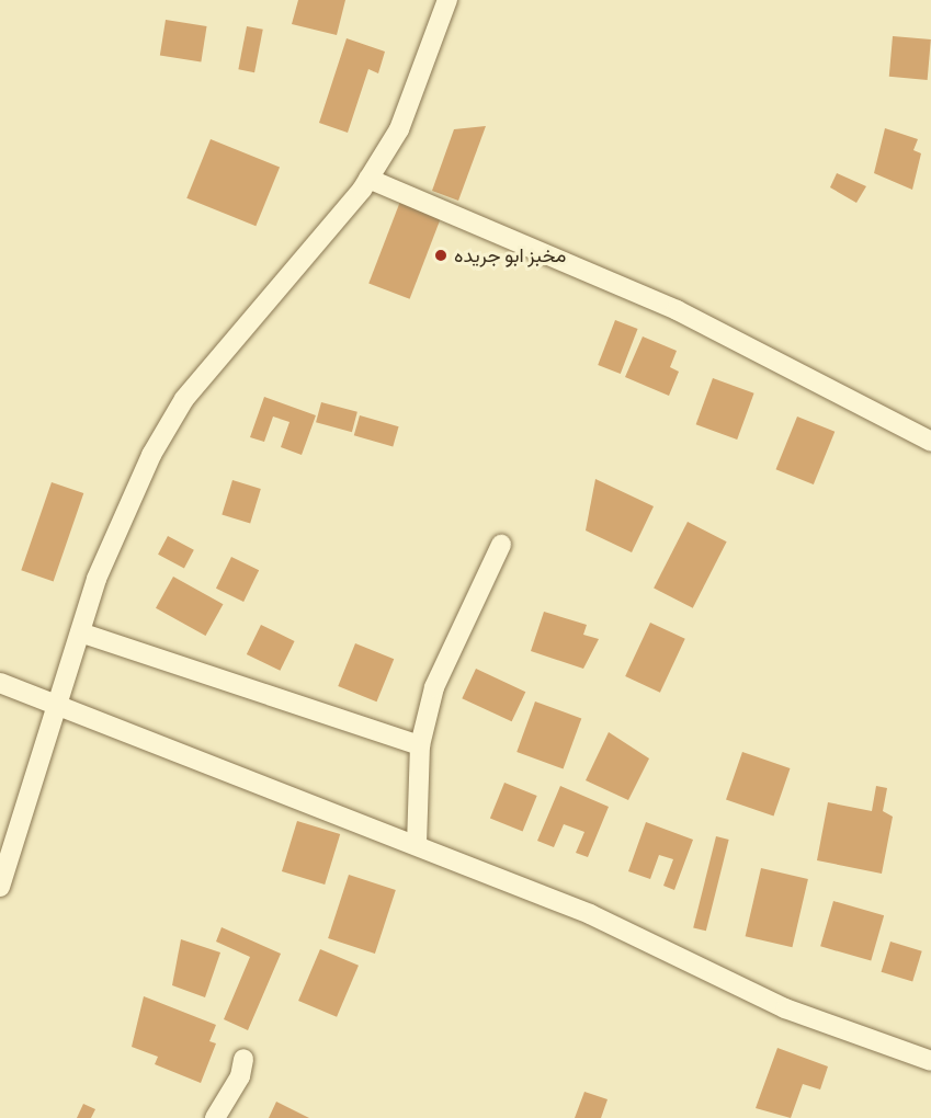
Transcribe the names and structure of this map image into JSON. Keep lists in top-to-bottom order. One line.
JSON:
{"places":["مخبز ابو جريده"]}
